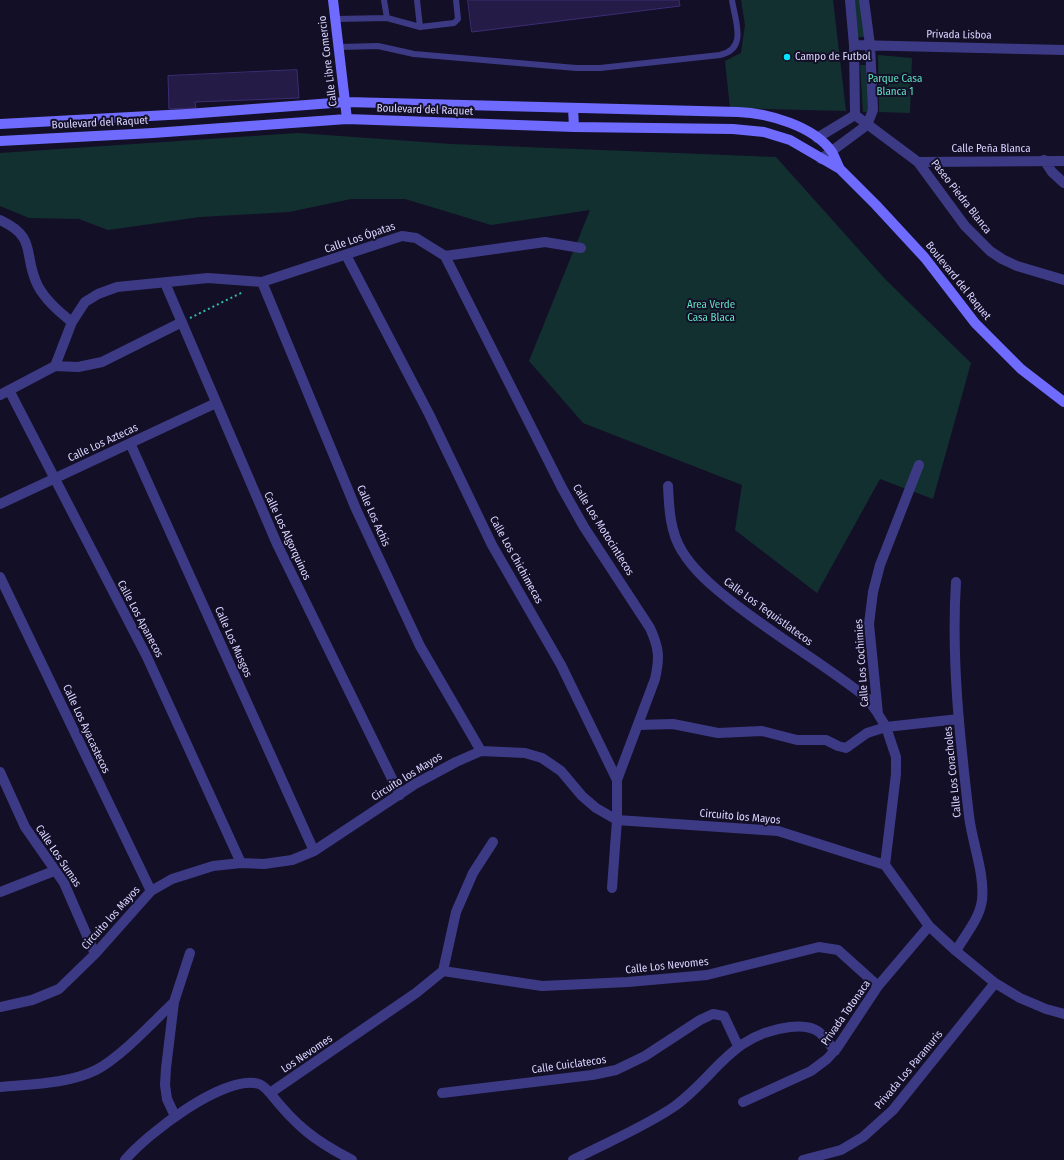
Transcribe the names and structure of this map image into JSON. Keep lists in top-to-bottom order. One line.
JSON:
{"streets":{"street":["Privada Lisboa","Calle Libre Comercio","Boulevard del Raquet","Calle Peña Blanca","Paseo Piedra Blanca","Calle Los Ópatas","Calle Los Aztecas","Calle Los Achís","Calle Los Motocintlecos","Calle Los Algorquinos","Calle Los Chichimecas","Calle Los Tequistlatecos","Calle Los Apanecos","Calle Los Musgos","Calle Los Cochimies","Calle Los Ayacastecos","Calle Los Coracholes","Circuito los Mayos","Calle Los Sumas","Calle Los Nevomes","Privada Totonaca","Los Nevomes","Calle Cuiclatecos","Privada Los Paramuris"]},"crossings":[["Calle Libre Comercio","Boulevard del Raquet"],["Calle Peña Blanca","Paseo Piedra Blanca"],["Calle Los Ópatas","Calle Los Achís"],["Calle Los Ópatas","Calle Los Motocintlecos"],["Calle Los Ópatas","Calle Los Algorquinos"],["Calle Los Ópatas","Calle Los Chichimecas"],["Calle Los Aztecas","Calle Los Algorquinos"],["Calle Los Aztecas","Calle Los Apanecos"],["Calle Los Aztecas","Calle Los Musgos"],["Calle Los Achís","Circuito los Mayos"],["Calle Los Motocintlecos","Calle Los Chichimecas"],["Calle Los Algorquinos","Circuito los Mayos"],["Calle Los Chichimecas","Circuito los Mayos"],["Calle Los Tequistlatecos","Calle Los Cochimies"],["Calle Los Apanecos","Circuito los Mayos"],["Calle Los Musgos","Circuito los Mayos"],["Calle Los Cochimies","Circuito los Mayos"],["Calle Los Ayacastecos","Circuito los Mayos"],["Circuito los Mayos","Calle Los Sumas"],["Calle Los Nevomes","Privada Totonaca"],["Calle Los Nevomes","Los Nevomes"]],"parks":["Parque Casa Blanca 1","Area Verde Casa Blaca"],"places":["Campo de Futbol"]}
